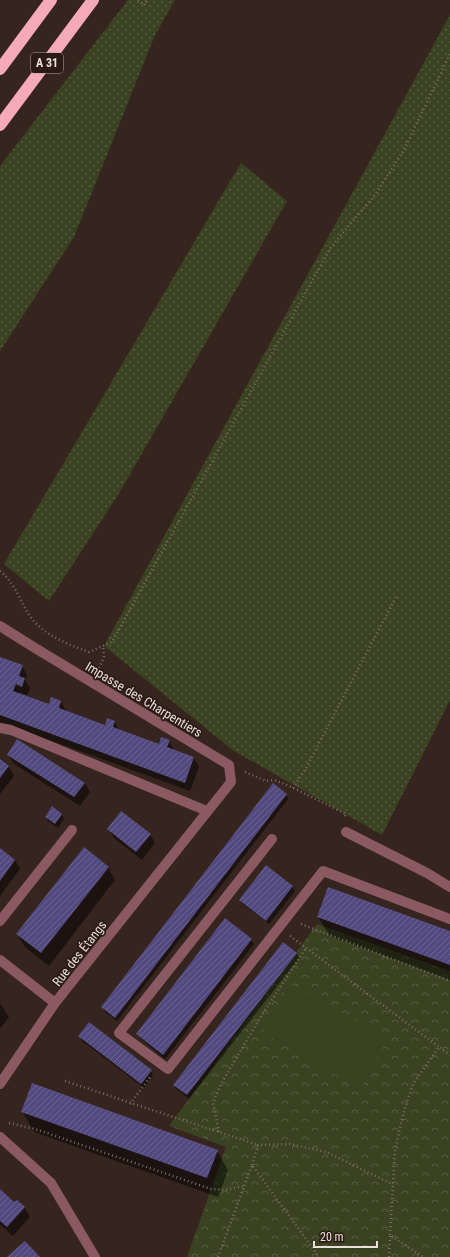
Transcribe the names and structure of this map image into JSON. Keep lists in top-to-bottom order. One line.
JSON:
{"streets":{"highway":["A 31"],"street":["Impasse des Charpentiers","Rue des Étangs"]},"scale_bar":"20 m"}
